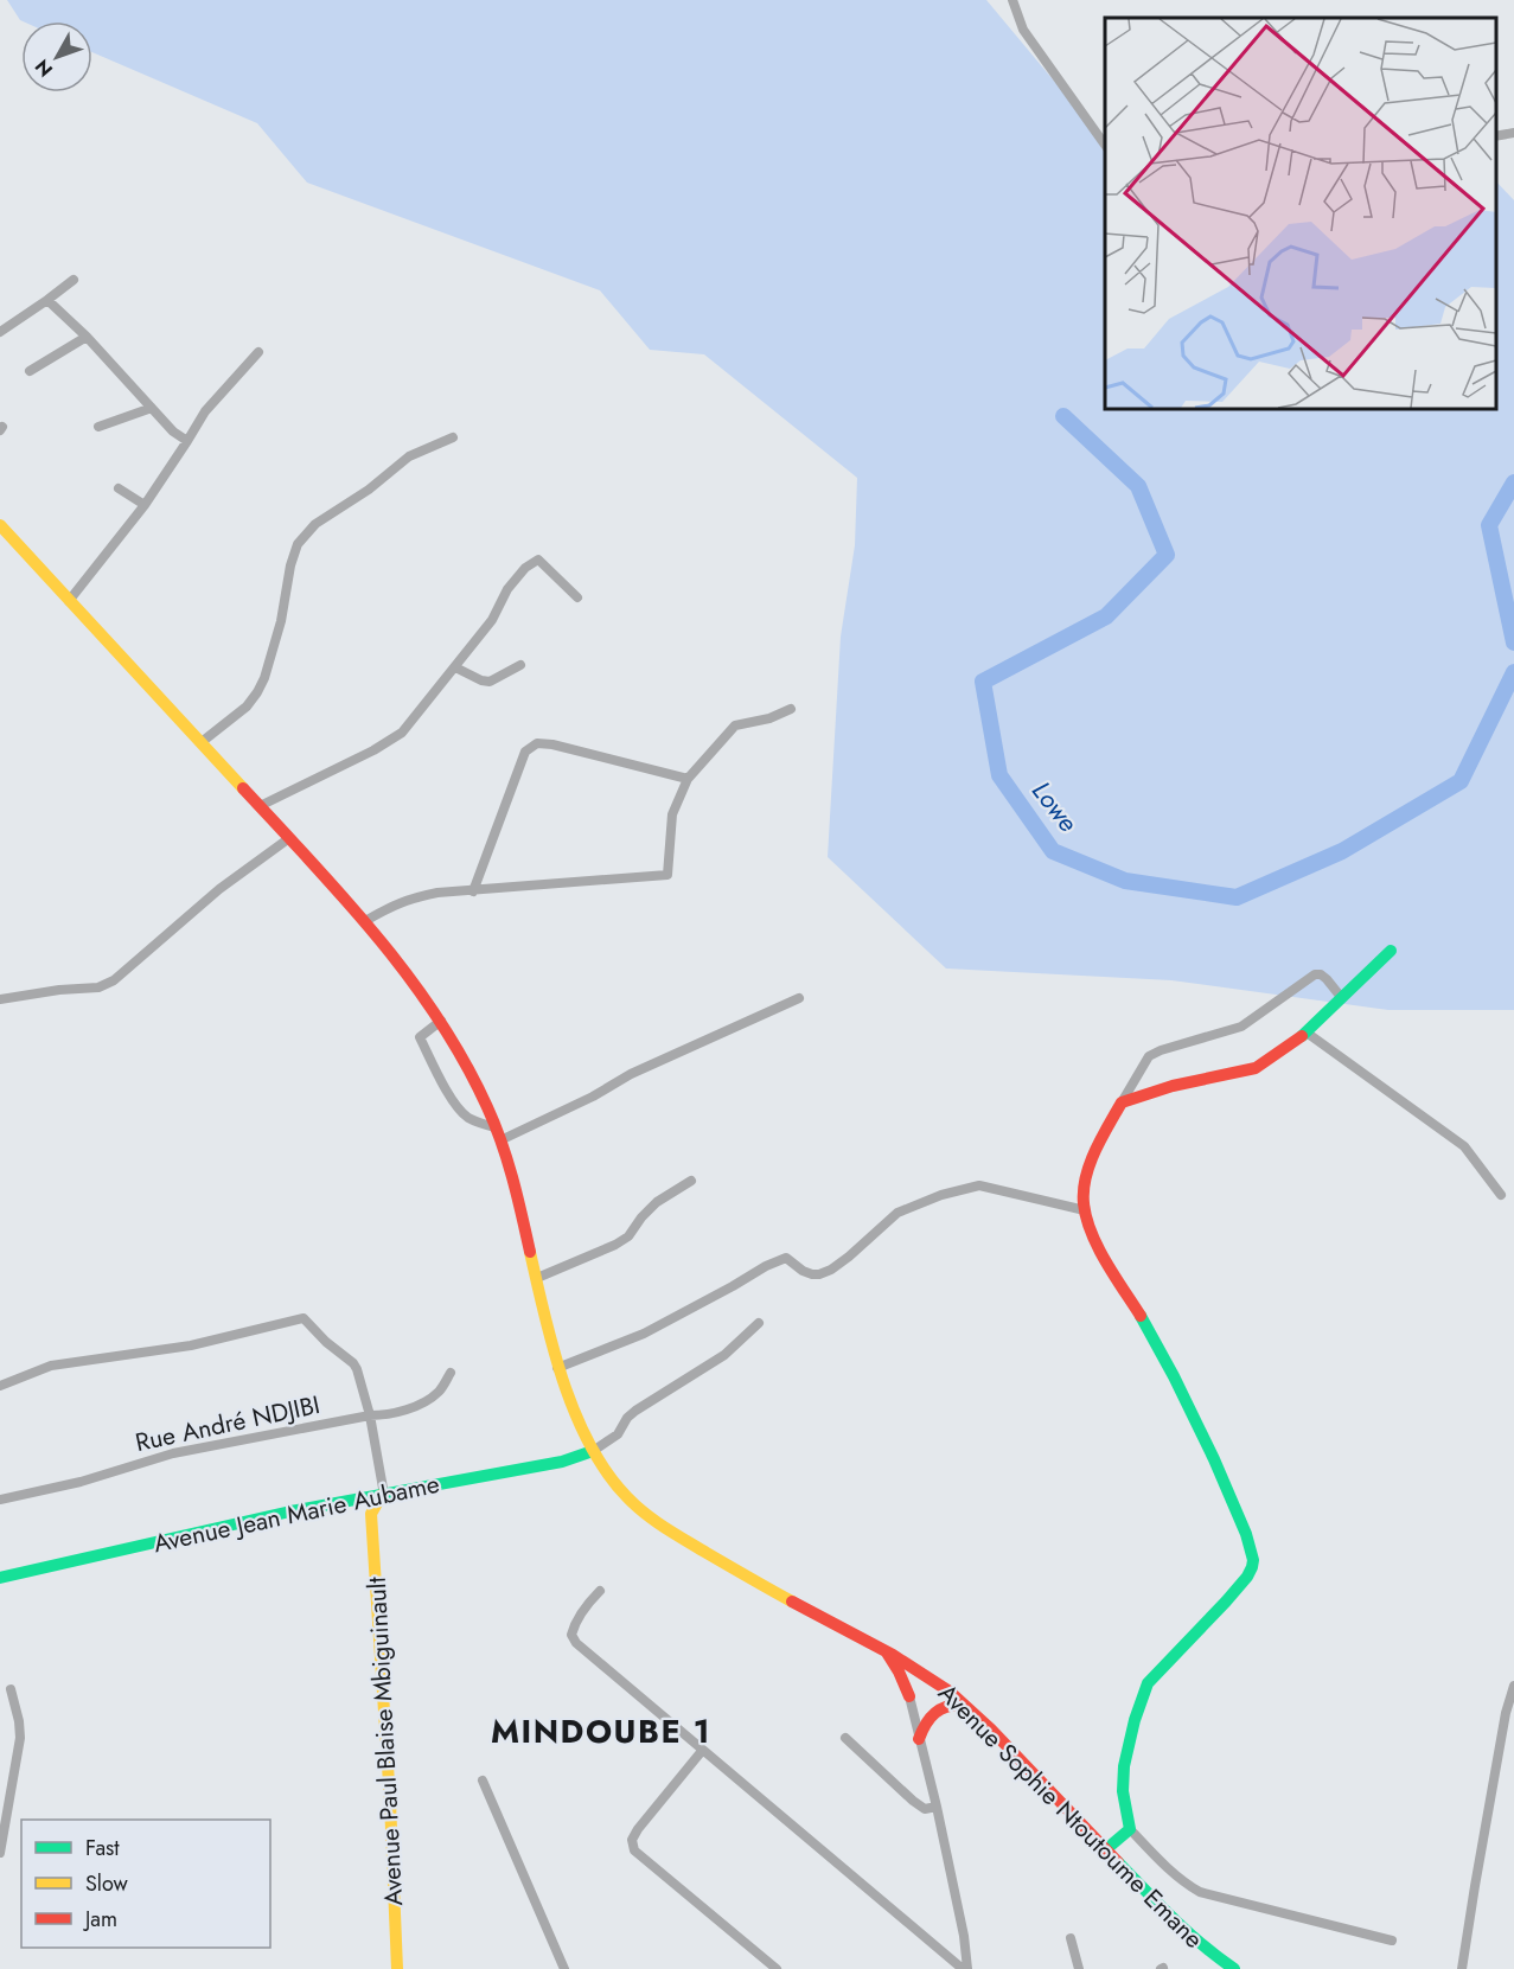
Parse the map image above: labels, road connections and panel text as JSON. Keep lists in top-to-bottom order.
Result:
{
  "streets": {
    "street": [
      "Rue André NDJIBI",
      "Avenue Jean Marie Aubame",
      "Avenue Paul Blaise Mbiguinault",
      "Avenue Sophie Ntoutoume Emane"
    ]
  },
  "crossings": [
    ["Avenue Jean Marie Aubame", "Avenue Sophie Ntoutoume Emane"]
  ],
  "districts": ["MINDOUBE 1"],
  "water": ["Lowe"],
  "legend": ["Fast", "Slow", "Jam"],
  "north": "bottom left"
}
